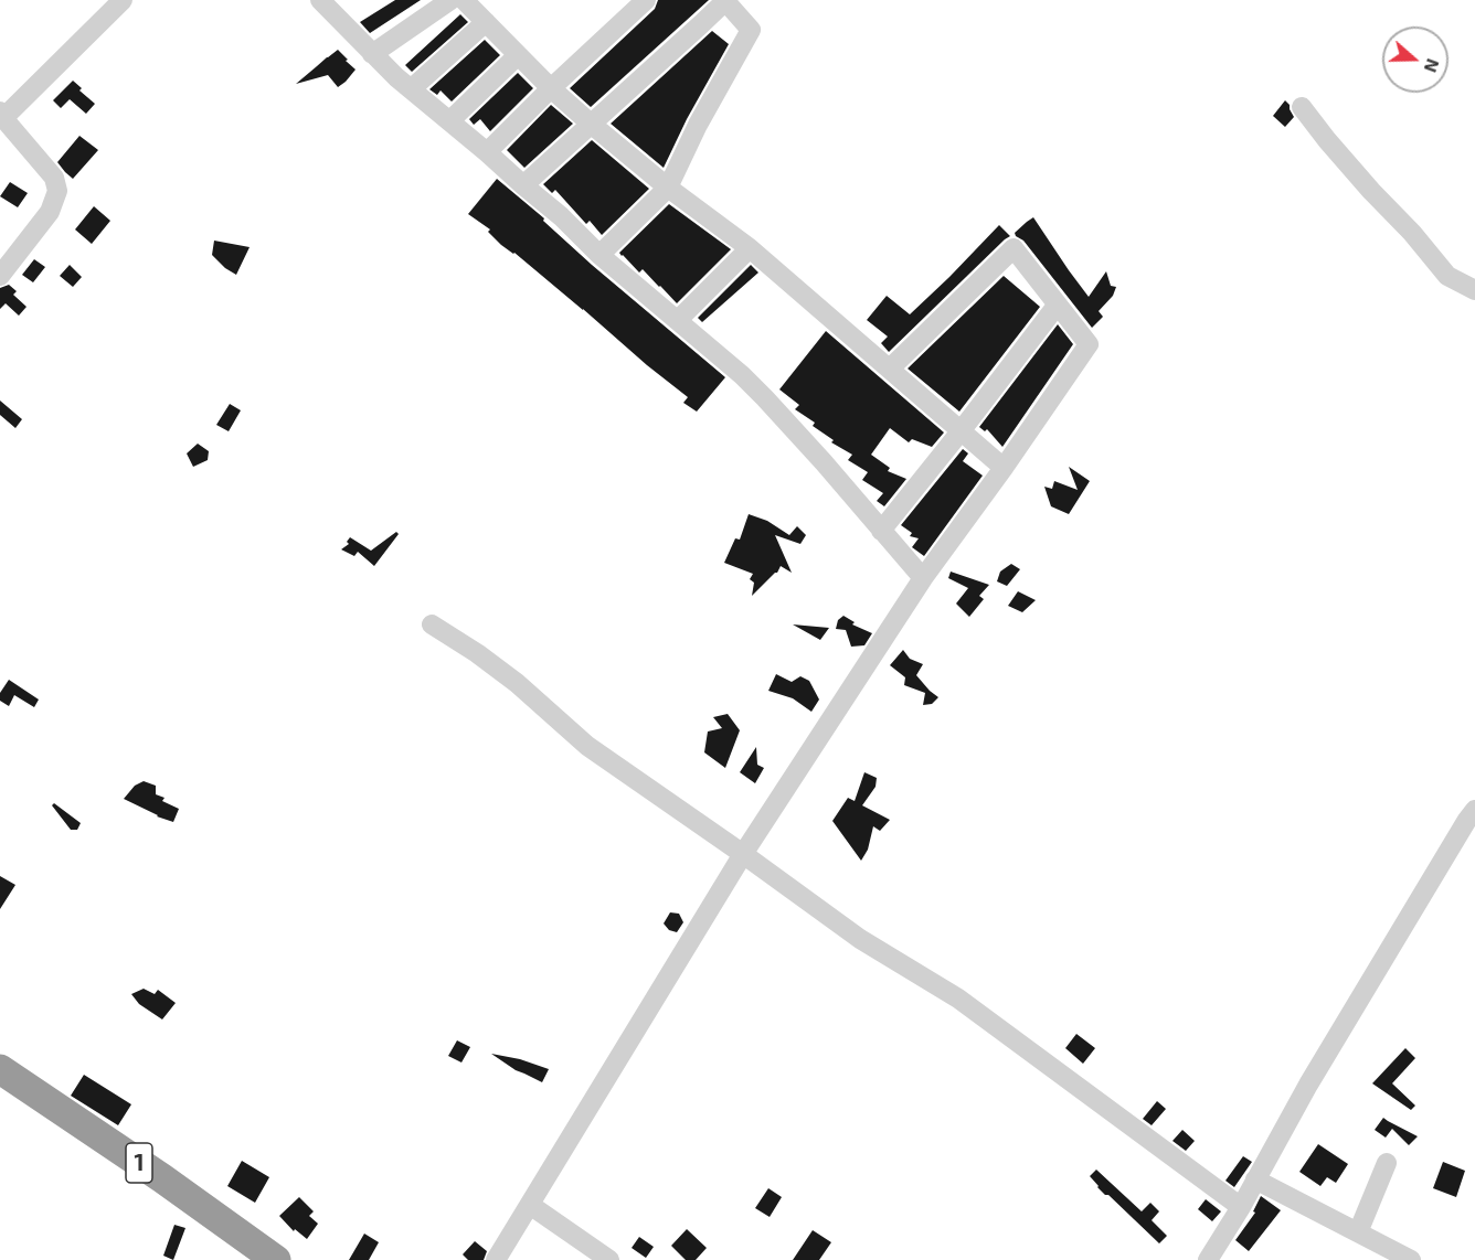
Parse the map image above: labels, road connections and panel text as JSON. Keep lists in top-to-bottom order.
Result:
{
  "streets": {
    "highway": ["1"]
  },
  "north": "right"
}
